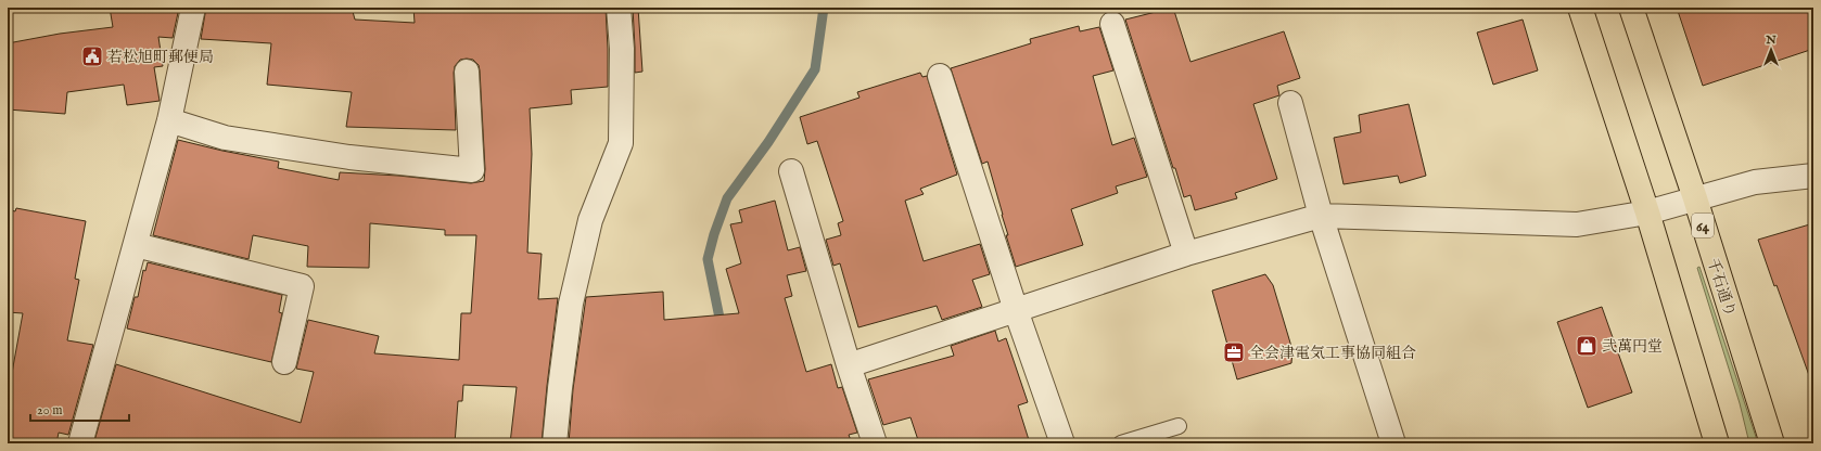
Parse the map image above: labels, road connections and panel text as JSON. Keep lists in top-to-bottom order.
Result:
{
  "streets": {
    "main road": ["64", "千石通り"]
  },
  "places": {
    "public building": ["若松旭町郵便局"],
    "shop": ["弐萬円堂"],
    "office": ["全会津電気工事協同組合"]
  },
  "scale_bar": "20 m",
  "north": "top"
}
